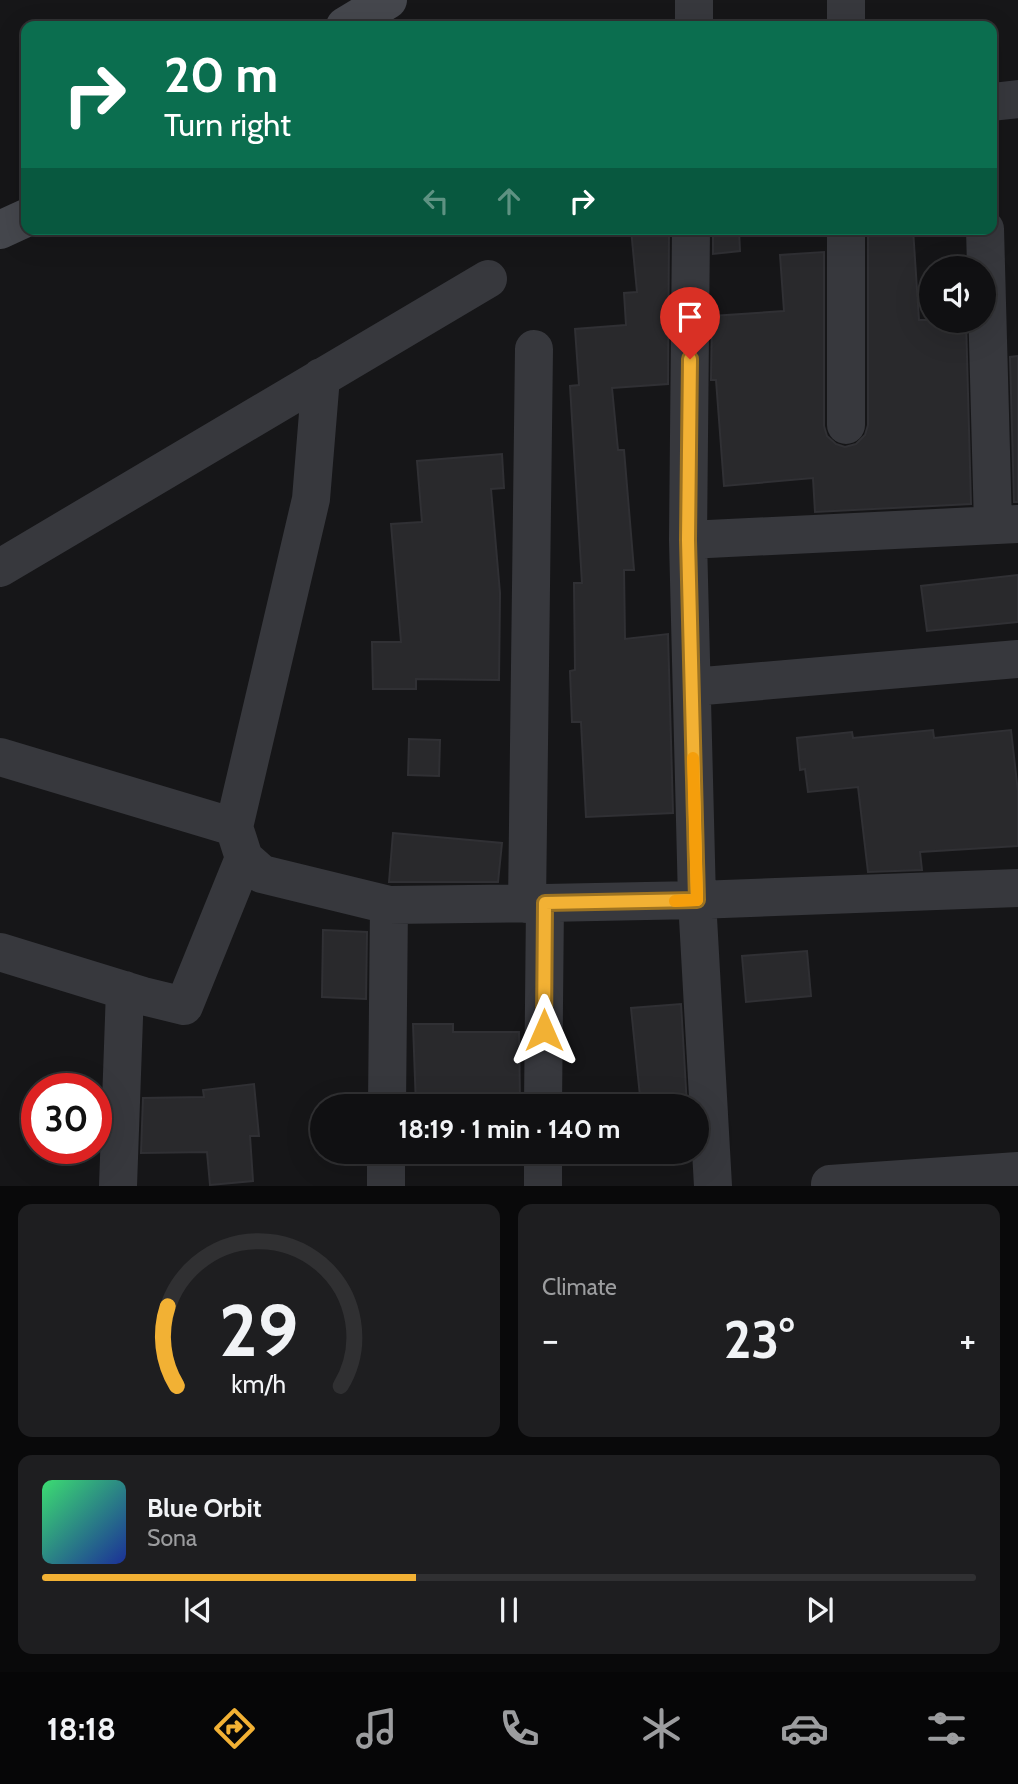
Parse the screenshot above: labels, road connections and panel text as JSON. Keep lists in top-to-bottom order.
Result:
{
  "page": {
    "turn": ["20 m", "Turn right"],
    "limit": "30",
    "trip": "18:19 · 1 min · 140 m",
    "tile": "Climate",
    "heat": ["−", "23°", "+"],
    "song": ["Blue Orbit", "Sona"],
    "tabs": "18:18",
    "gauge": ["29", "km/h"]
  }
}
